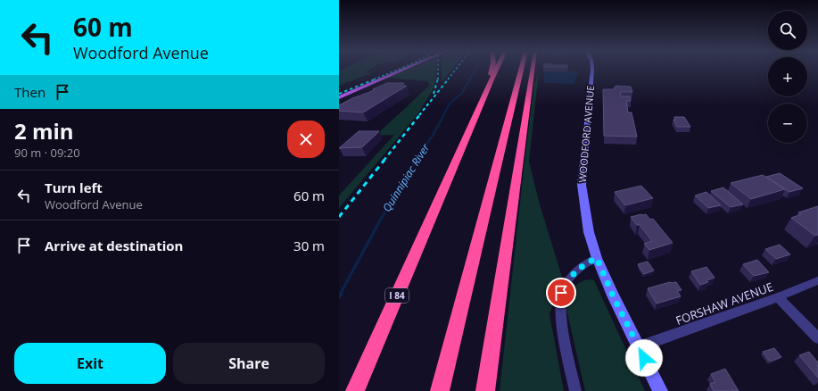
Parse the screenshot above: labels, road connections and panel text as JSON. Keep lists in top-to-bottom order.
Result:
{
  "streets": {
    "highway": ["I 84"],
    "street": ["WOODFORD AVENUE", "FORSHAW AVENUE"]
  },
  "crossings": [
    ["WOODFORD AVENUE", "FORSHAW AVENUE"]
  ],
  "water": ["Quinnipiac River"],
  "page": {
    "turn": ["60 m", "Woodford Avenue"],
    "map_buttons": ["+", "−"],
    "then": "Then",
    "heading": ["2 min", "90 m · 09:20"],
    "list": [
      {
        "name": "Turn left",
        "note": "Woodford Avenue",
        "value": "60 m"
      },
      {
        "name": "Arrive at destination",
        "value": "30 m"
      }
    ],
    "buttons": ["Exit", "Share"]
  }
}
